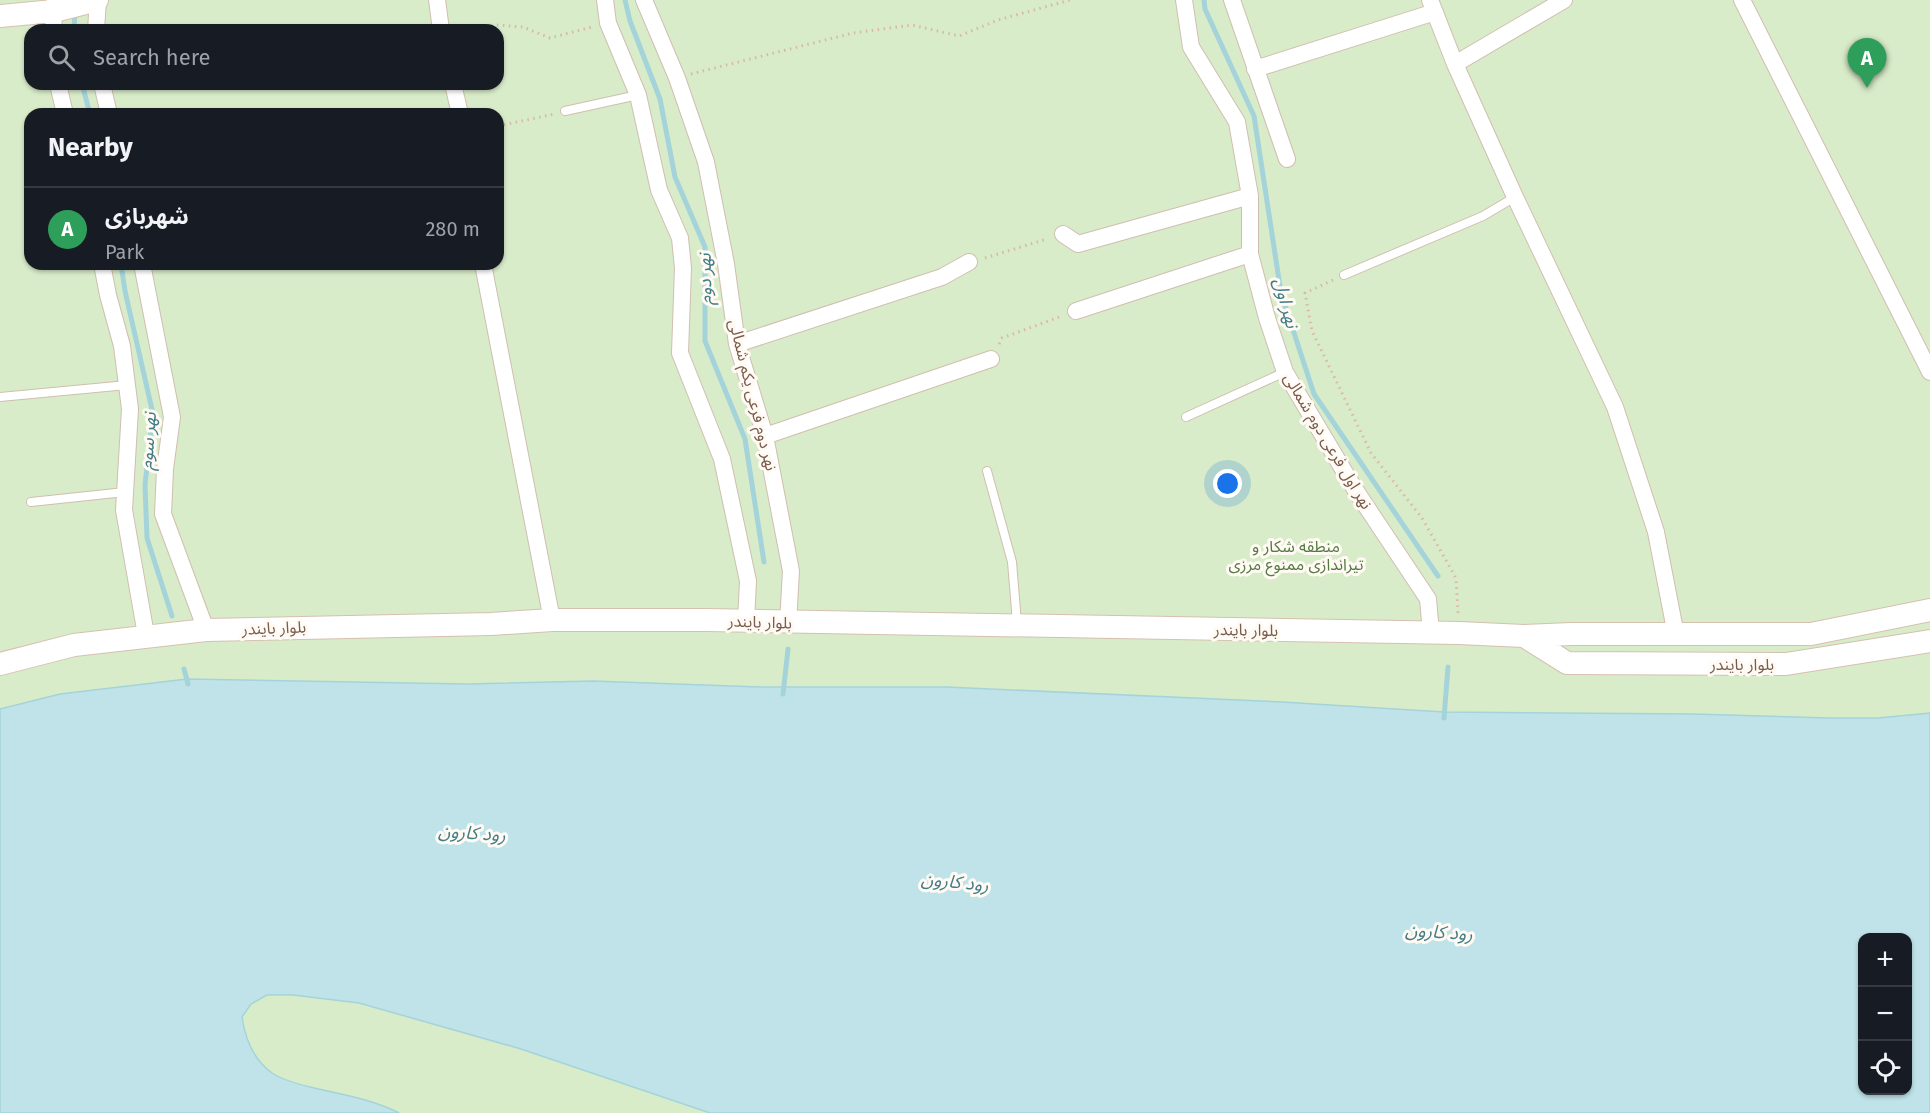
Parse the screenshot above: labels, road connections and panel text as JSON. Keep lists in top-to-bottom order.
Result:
{
  "streets": {
    "street": ["نهر دوم فرعی یکم شمالی", "نهر اول فرعی دوم شمالی", "بلوار بایندر"]
  },
  "crossings": [
    ["نهر دوم فرعی یکم شمالی", "بلوار بایندر"],
    ["نهر اول فرعی دوم شمالی", "بلوار بایندر"]
  ],
  "water": [
    "نهر دوم",
    "نهر اول",
    "نهر سوم",
    "رود کارون"
  ],
  "parks": ["منطقه شکار و تیراندازی ممنوع مرزی"],
  "page": {
    "search": "Search here",
    "pins": "A",
    "heading": "Nearby",
    "list": [
      {
        "mark": "A",
        "name": "شهربازی",
        "note": "Park",
        "value": "280 m"
      }
    ],
    "map_buttons": ["+", "−"]
  }
}
